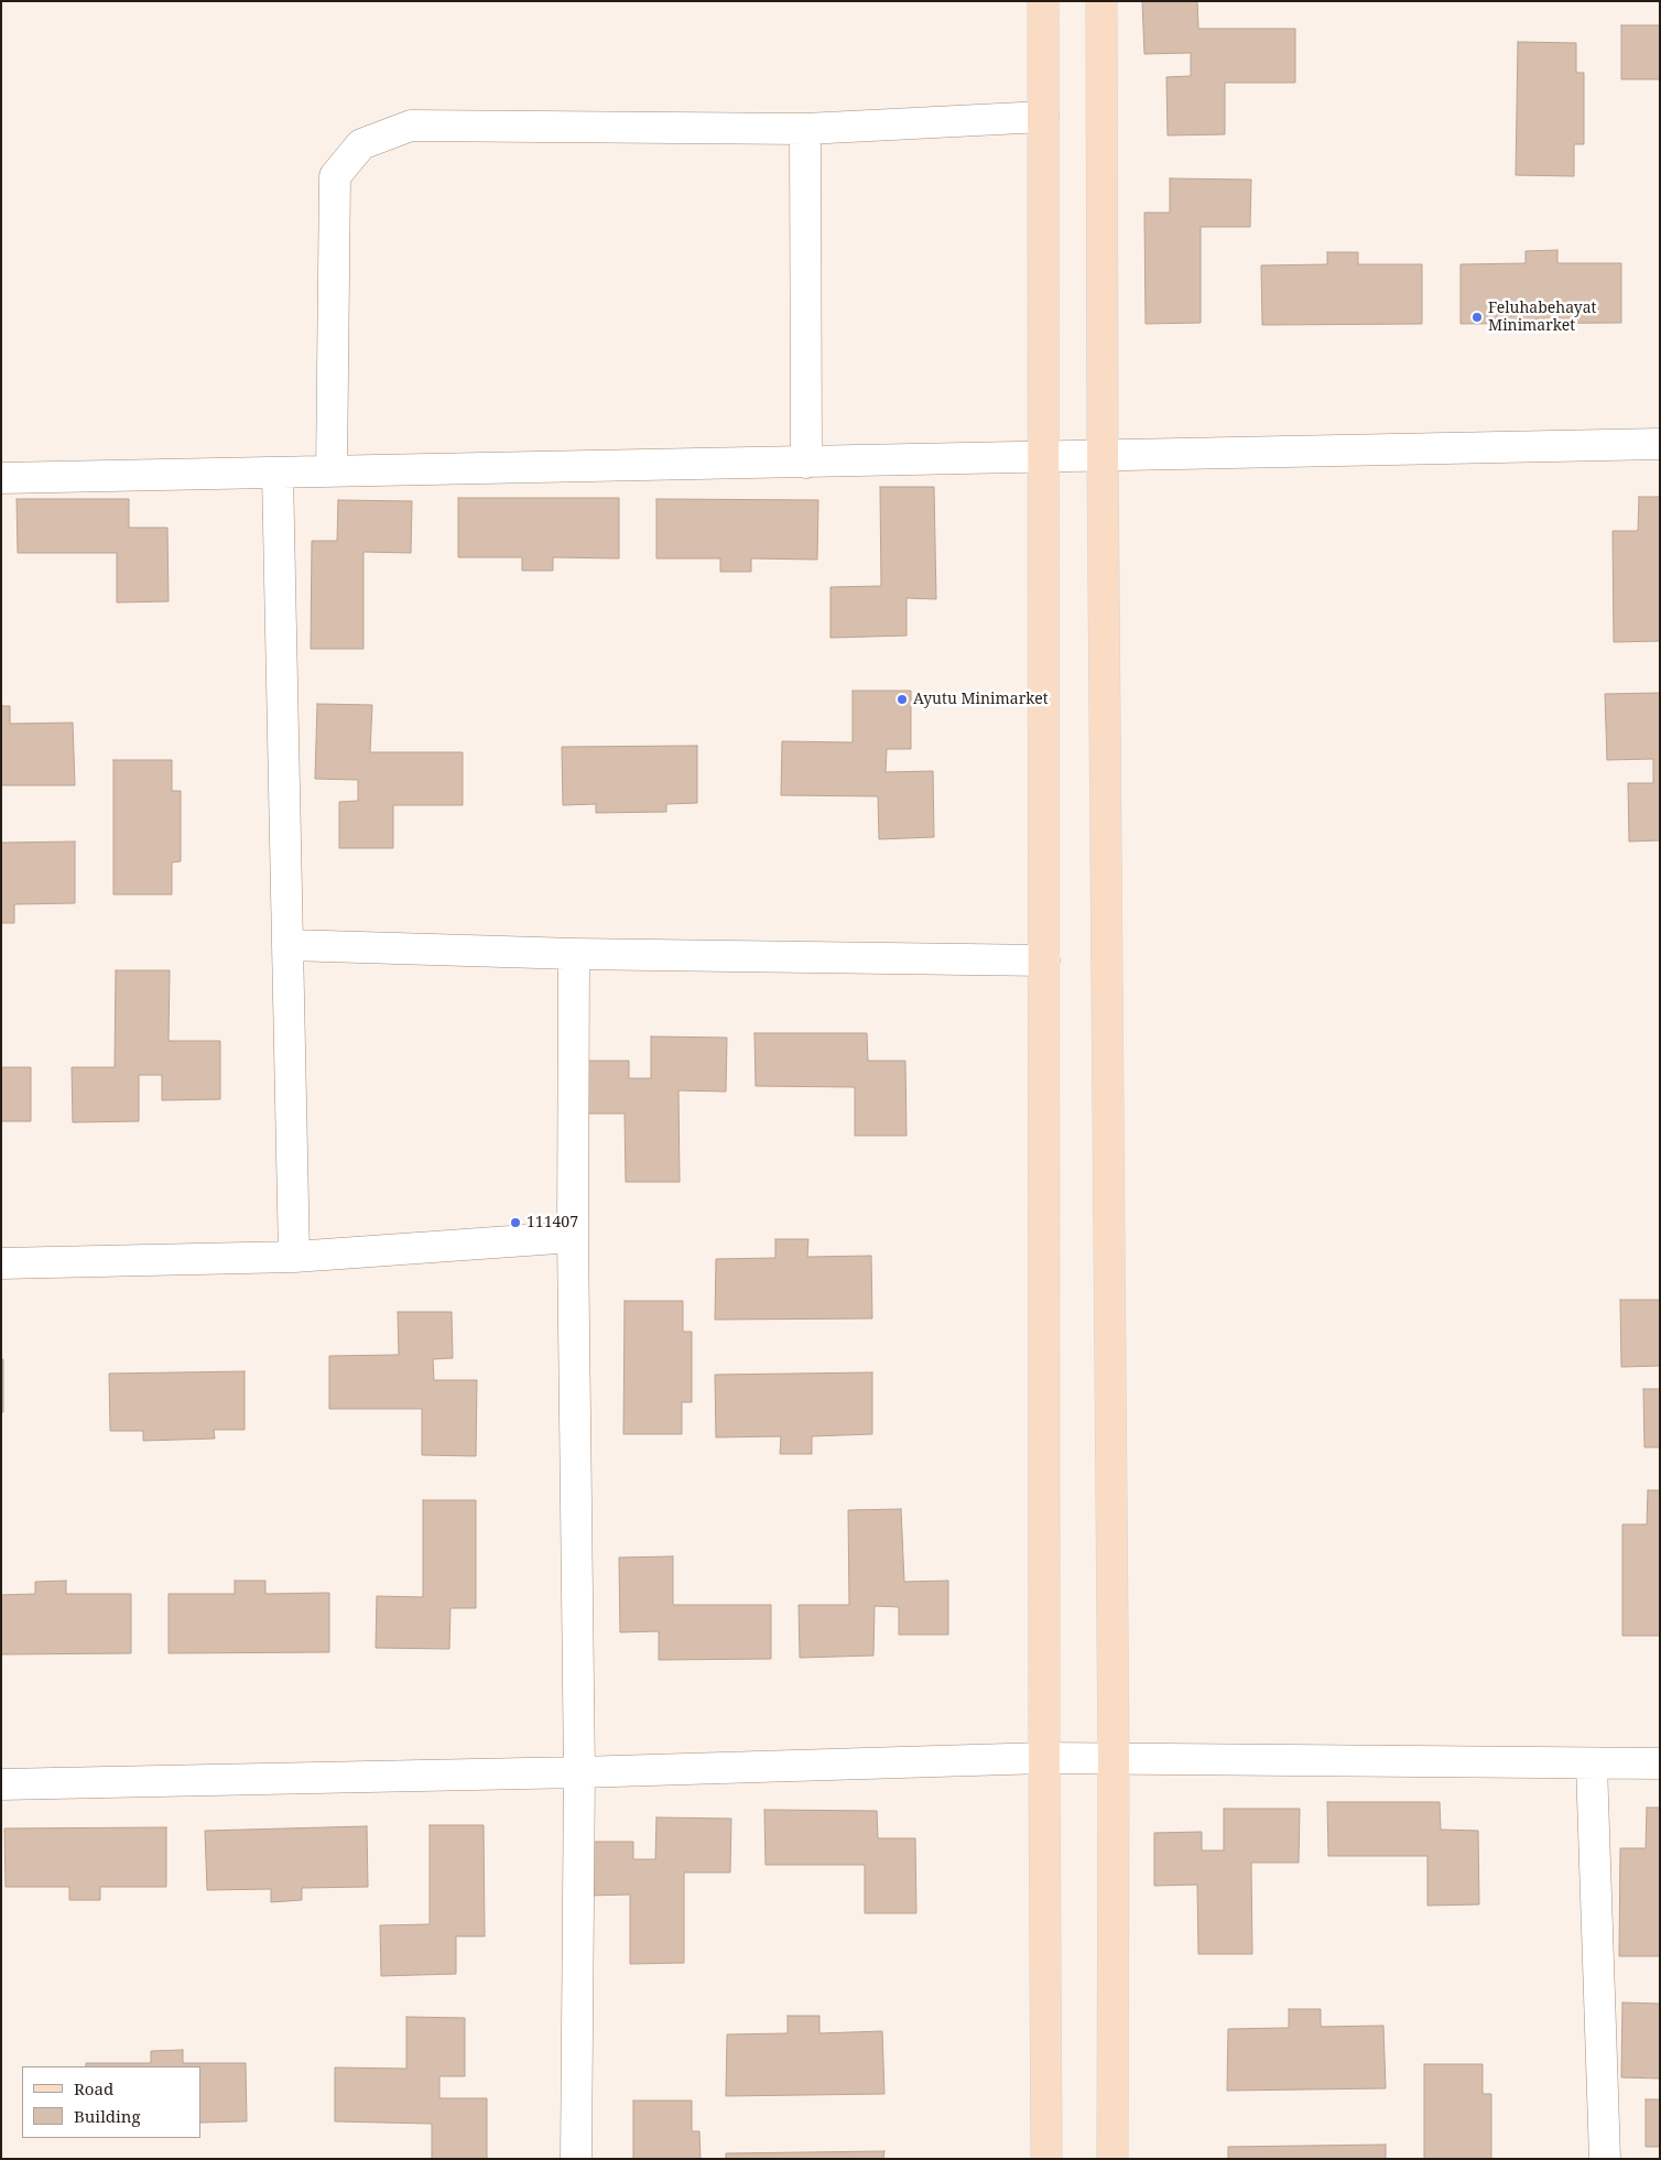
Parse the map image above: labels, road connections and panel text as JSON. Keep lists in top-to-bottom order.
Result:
{
  "places": ["Feluhabehayat Minimarket", "Ayutu Minimarket", "111407"],
  "legend": ["Road", "Building"]
}
